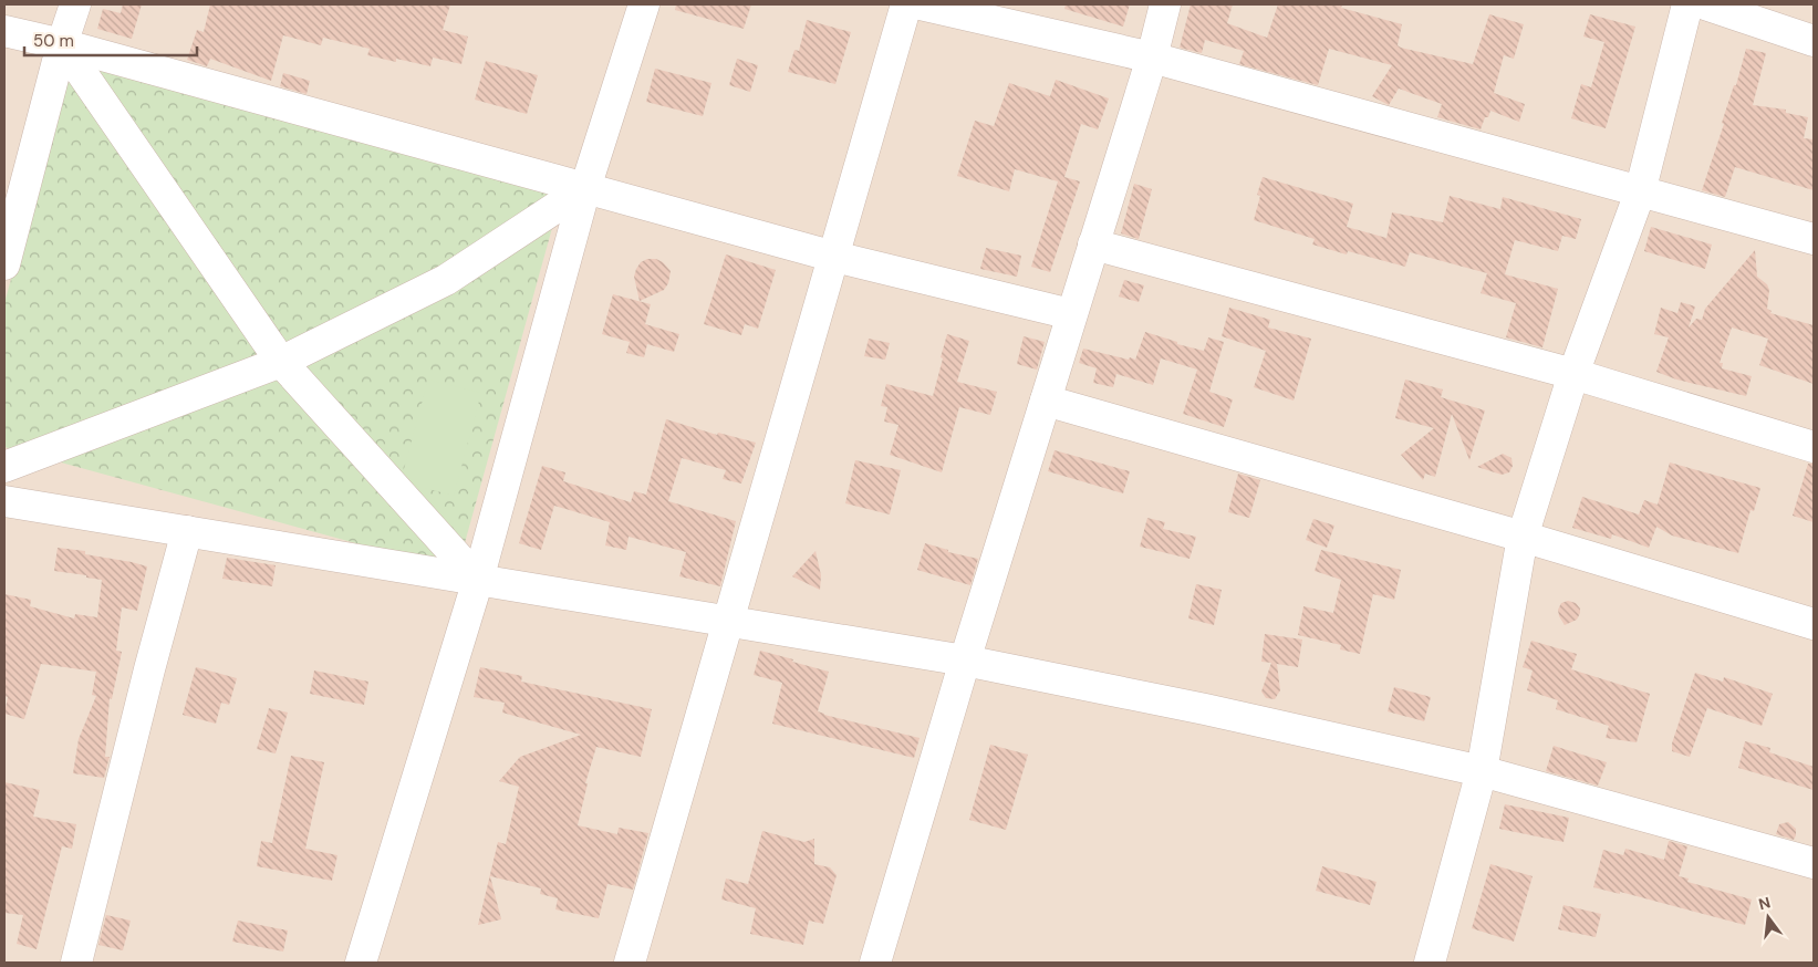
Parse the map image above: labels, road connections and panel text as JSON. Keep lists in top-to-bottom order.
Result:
{
  "scale_bar": "50 m",
  "north": "top"
}
